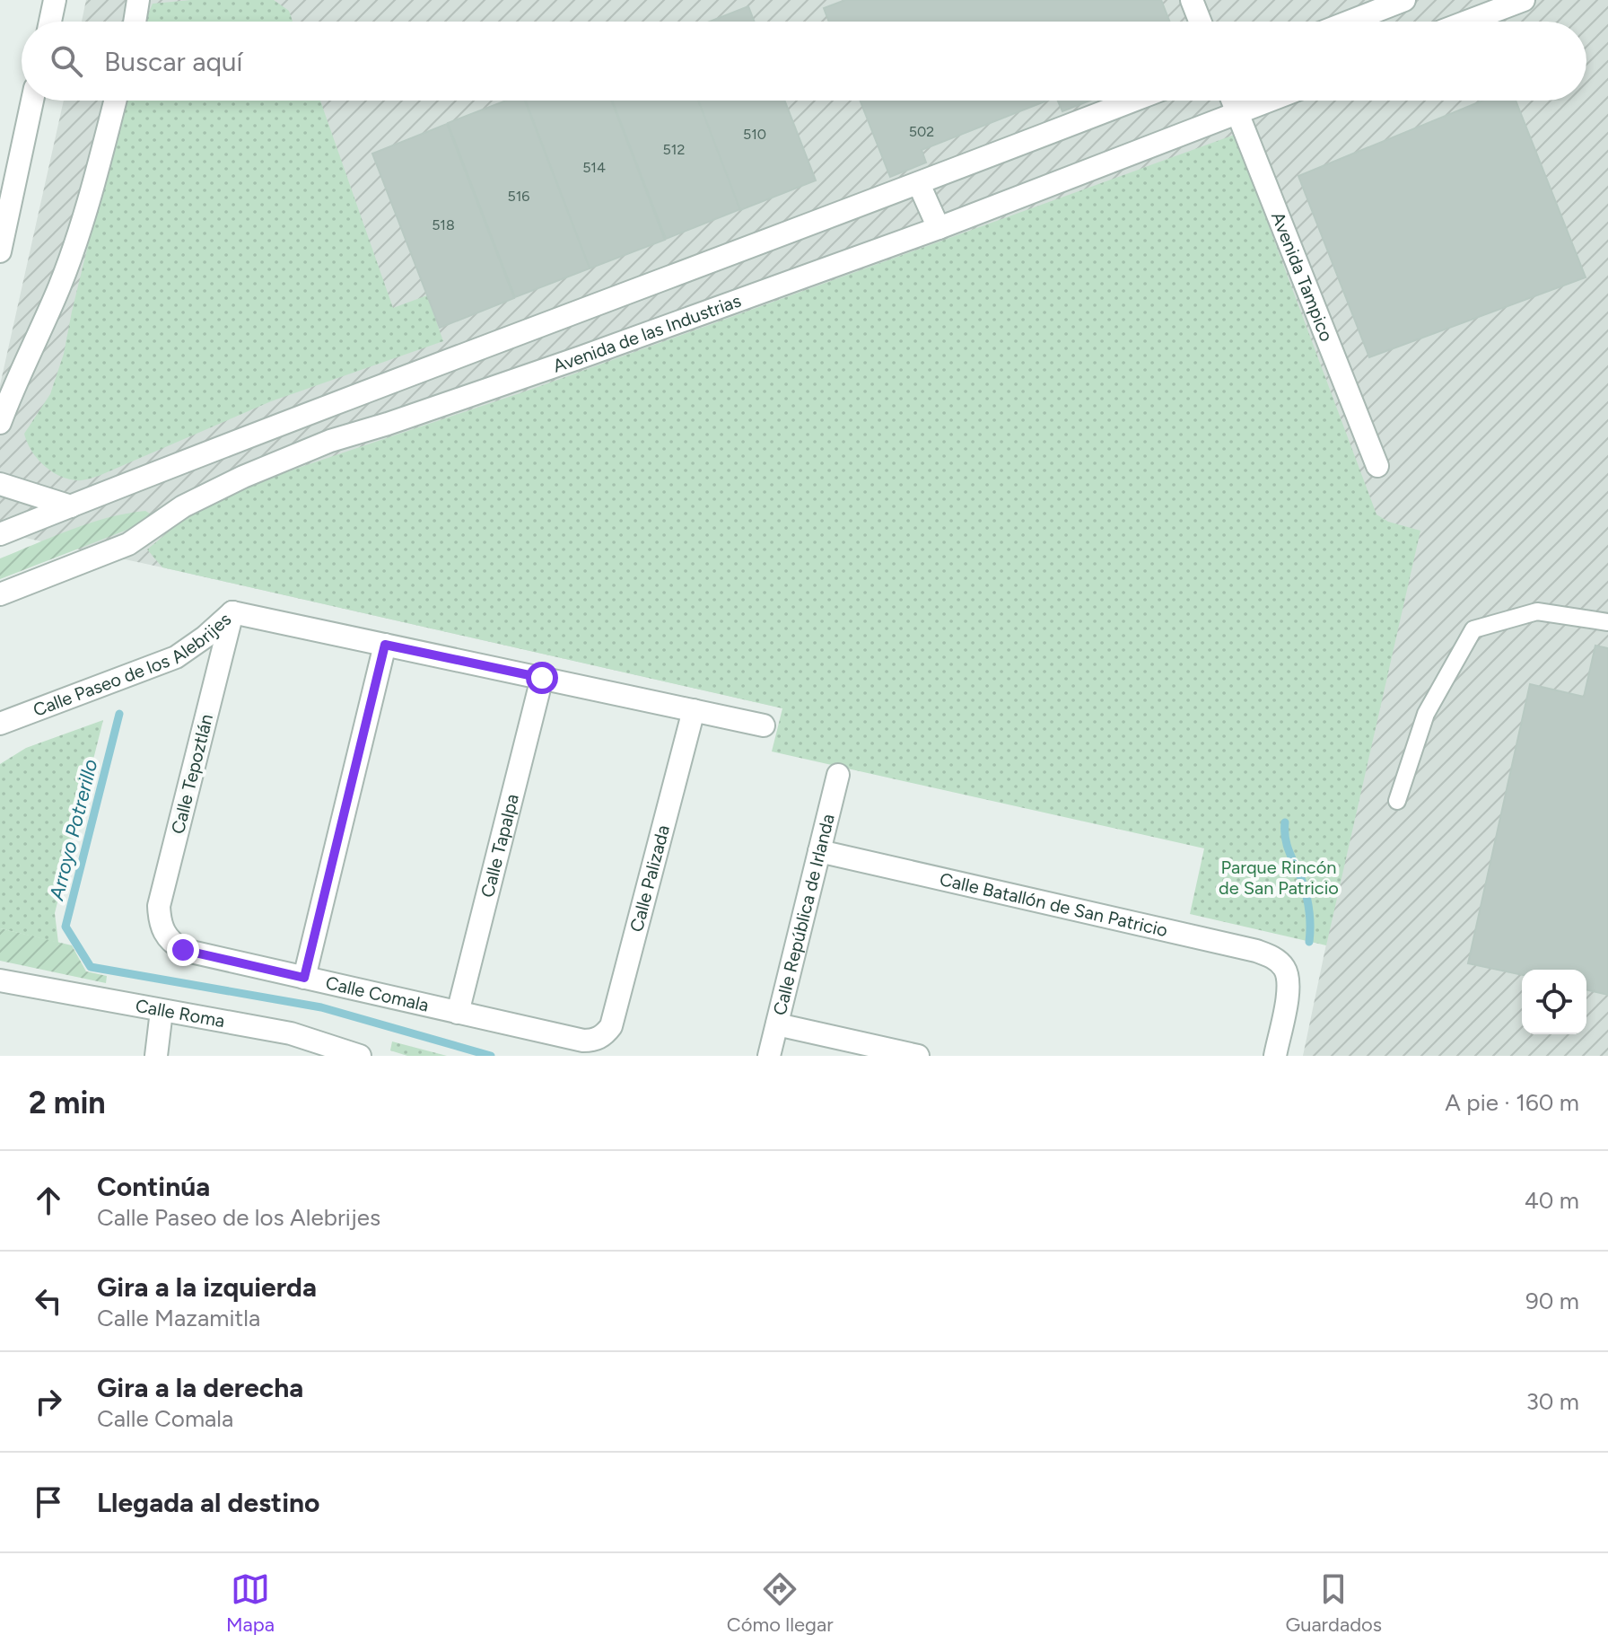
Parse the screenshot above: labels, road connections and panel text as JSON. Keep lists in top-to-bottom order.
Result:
{
  "streets": {
    "street": [
      "Avenida Tampico",
      "Avenida de las Industrias",
      "Calle Paseo de los Alebrijes",
      "Calle Tepoztlán",
      "Calle Tapalpa",
      "Calle Palizada",
      "Calle Batallón de San Patricio",
      "Calle República de Irlanda",
      "Calle Comala",
      "Calle Roma"
    ]
  },
  "crossings": [
    ["Avenida Tampico", "Avenida de las Industrias"],
    ["Calle Paseo de los Alebrijes", "Calle Tepoztlán"],
    ["Calle Paseo de los Alebrijes", "Calle Tapalpa"],
    ["Calle Paseo de los Alebrijes", "Calle Palizada"],
    ["Calle Tepoztlán", "Calle Comala"],
    ["Calle Tapalpa", "Calle Comala"],
    ["Calle Palizada", "Calle Comala"],
    ["Calle Batallón de San Patricio", "Calle República de Irlanda"]
  ],
  "water": ["Arroyo Potrerillo"],
  "parks": ["Parque Rincón de San Patricio"],
  "house_numbers": [
    "502",
    "510",
    "512",
    "514",
    "516",
    "518"
  ],
  "page": {
    "search": "Buscar aquí",
    "heading": ["2 min", "A pie · 160 m"],
    "list": [
      ["Continúa", "Calle Paseo de los Alebrijes", "40 m"],
      ["Gira a la izquierda", "Calle Mazamitla", "90 m"],
      ["Gira a la derecha", "Calle Comala", "30 m"],
      "Llegada al destino"
    ],
    "nav": ["Mapa", "Cómo llegar", "Guardados"]
  }
}
